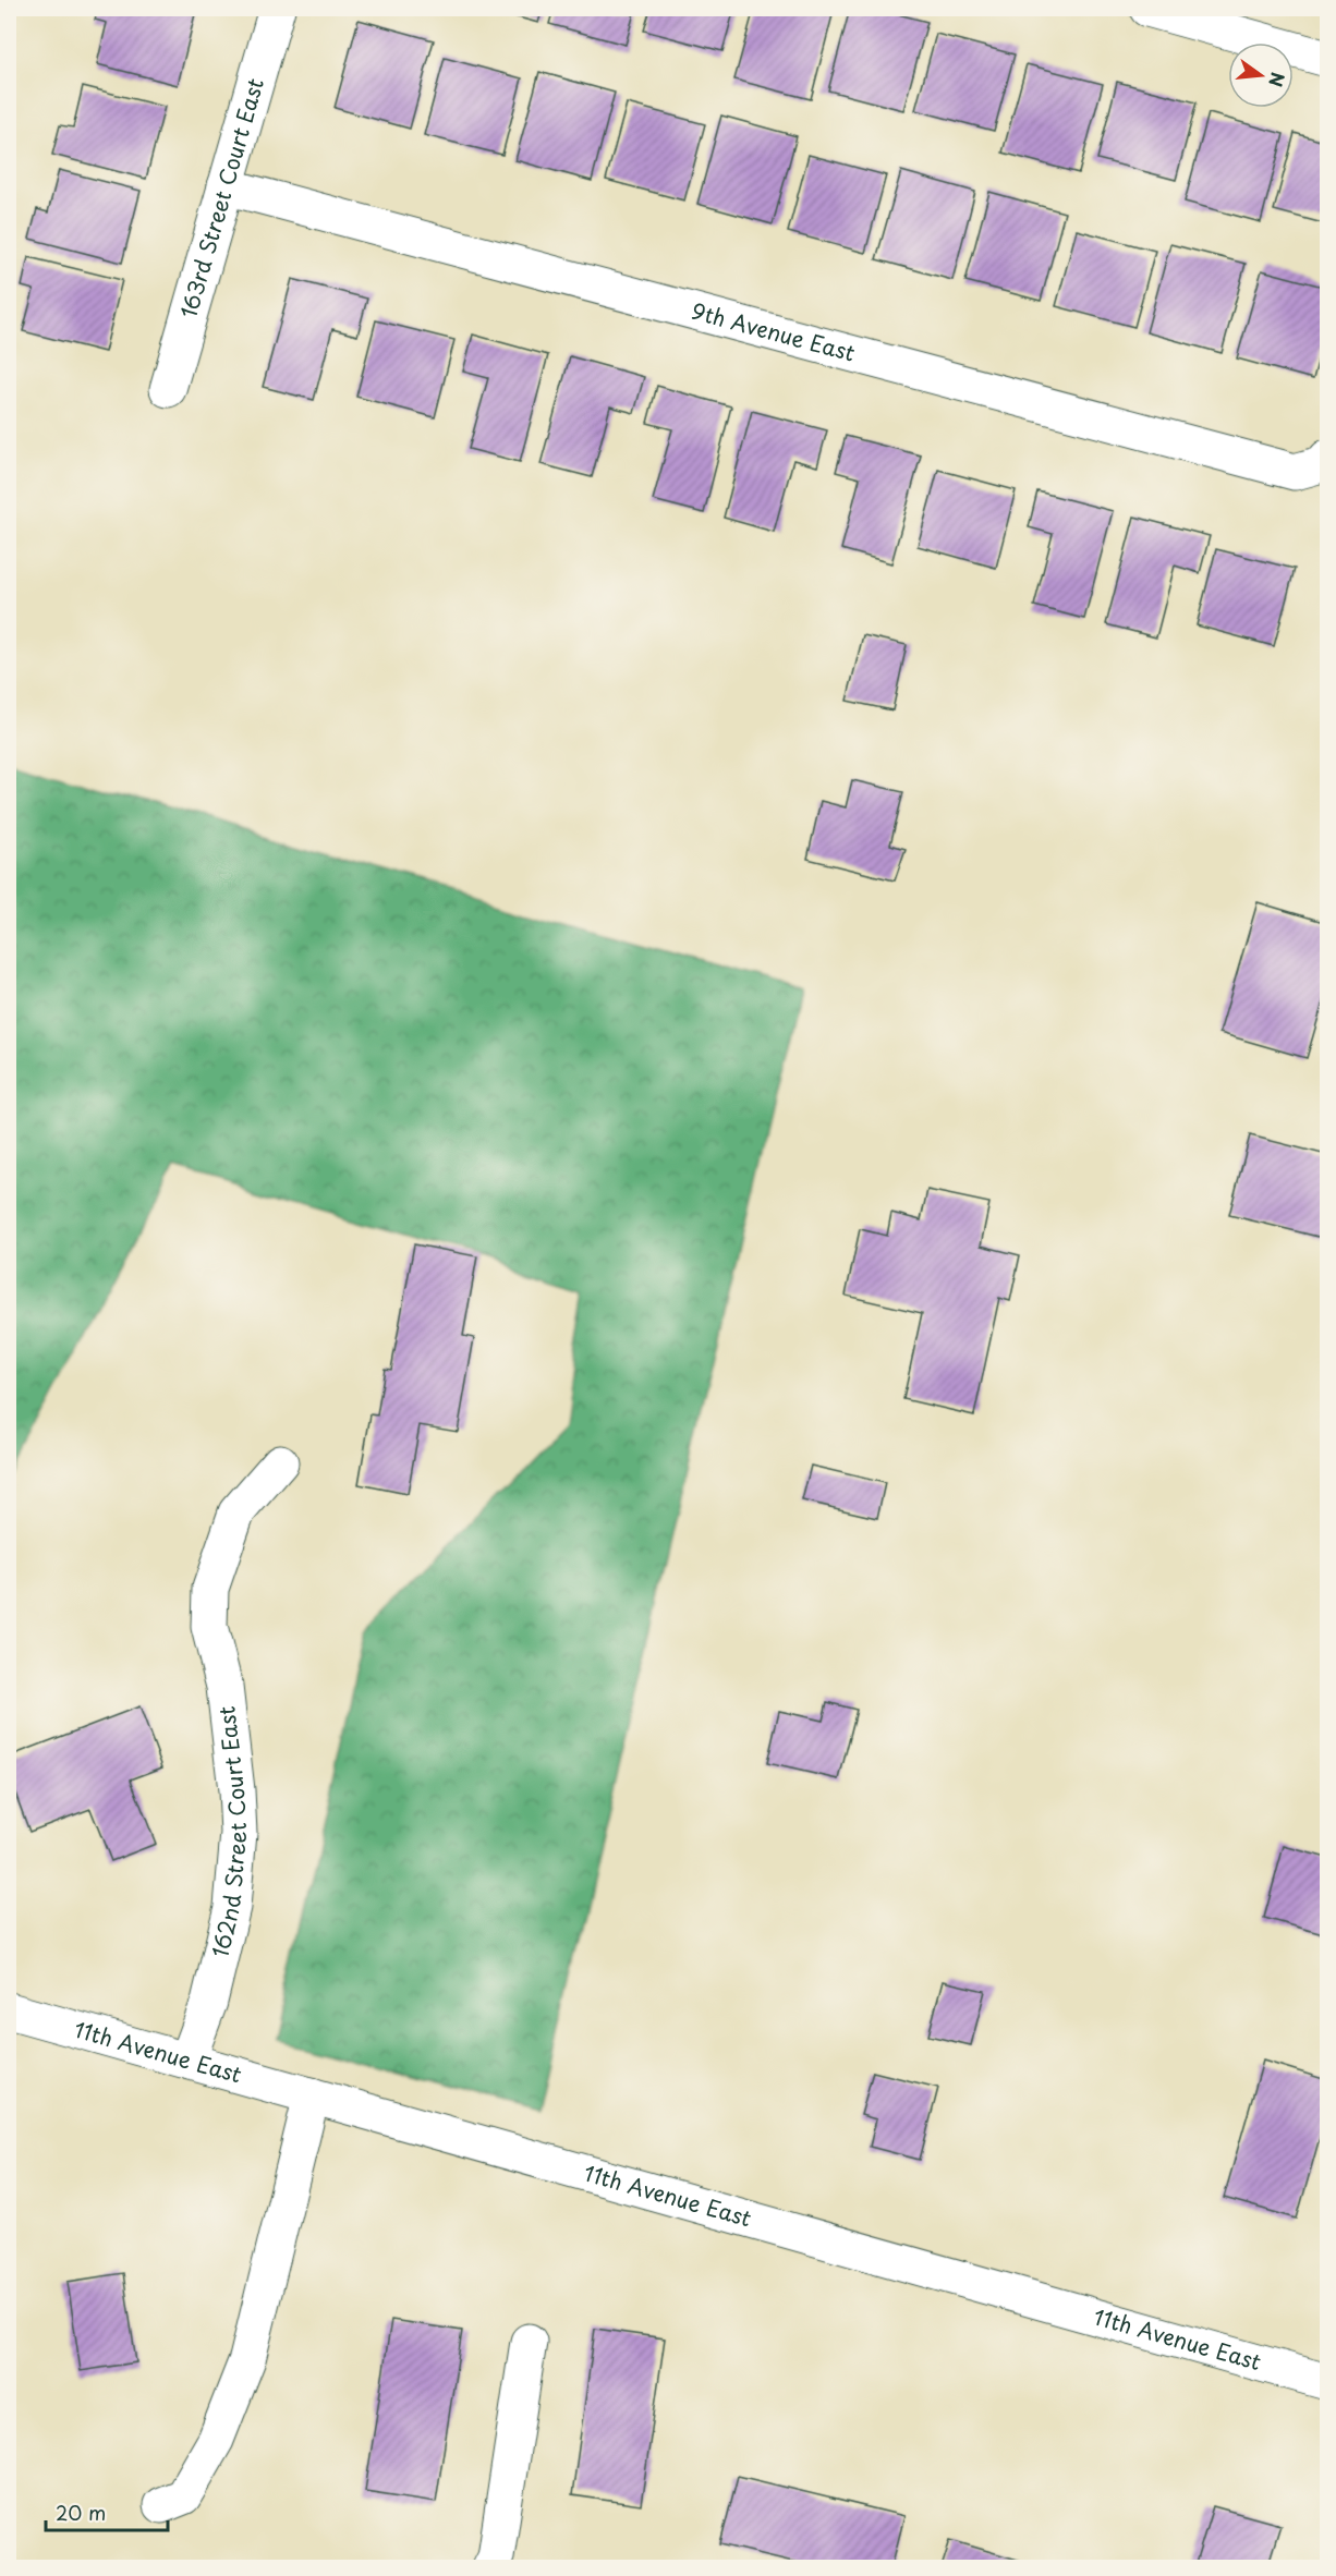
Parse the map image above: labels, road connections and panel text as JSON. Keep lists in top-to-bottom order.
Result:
{
  "streets": {
    "street": [
      "163rd Street Court East",
      "9th Avenue East",
      "162nd Street Court East",
      "11th Avenue East"
    ]
  },
  "crossings": [
    ["163rd Street Court East", "9th Avenue East"],
    ["162nd Street Court East", "11th Avenue East"]
  ],
  "scale_bar": "20 m",
  "north": "right"
}
